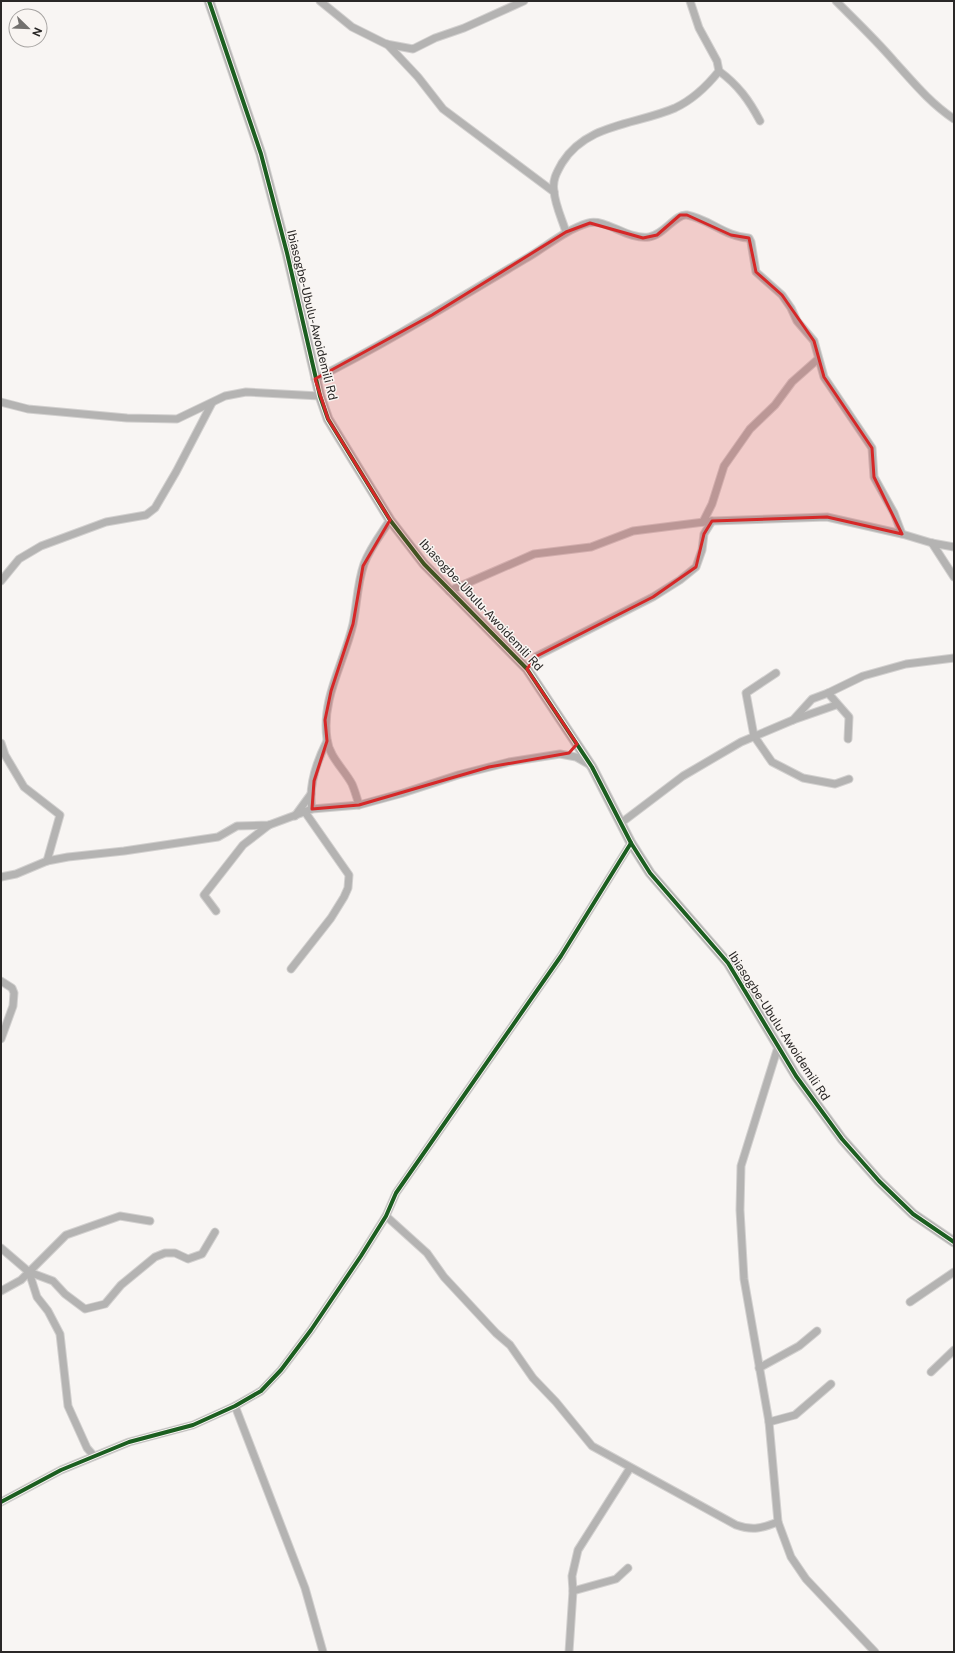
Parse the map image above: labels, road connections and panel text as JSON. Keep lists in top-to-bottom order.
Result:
{
  "streets": {
    "street": ["Ibiasogbe-Ubulu-Awoidemili Rd"]
  },
  "north": "bottom right"
}
